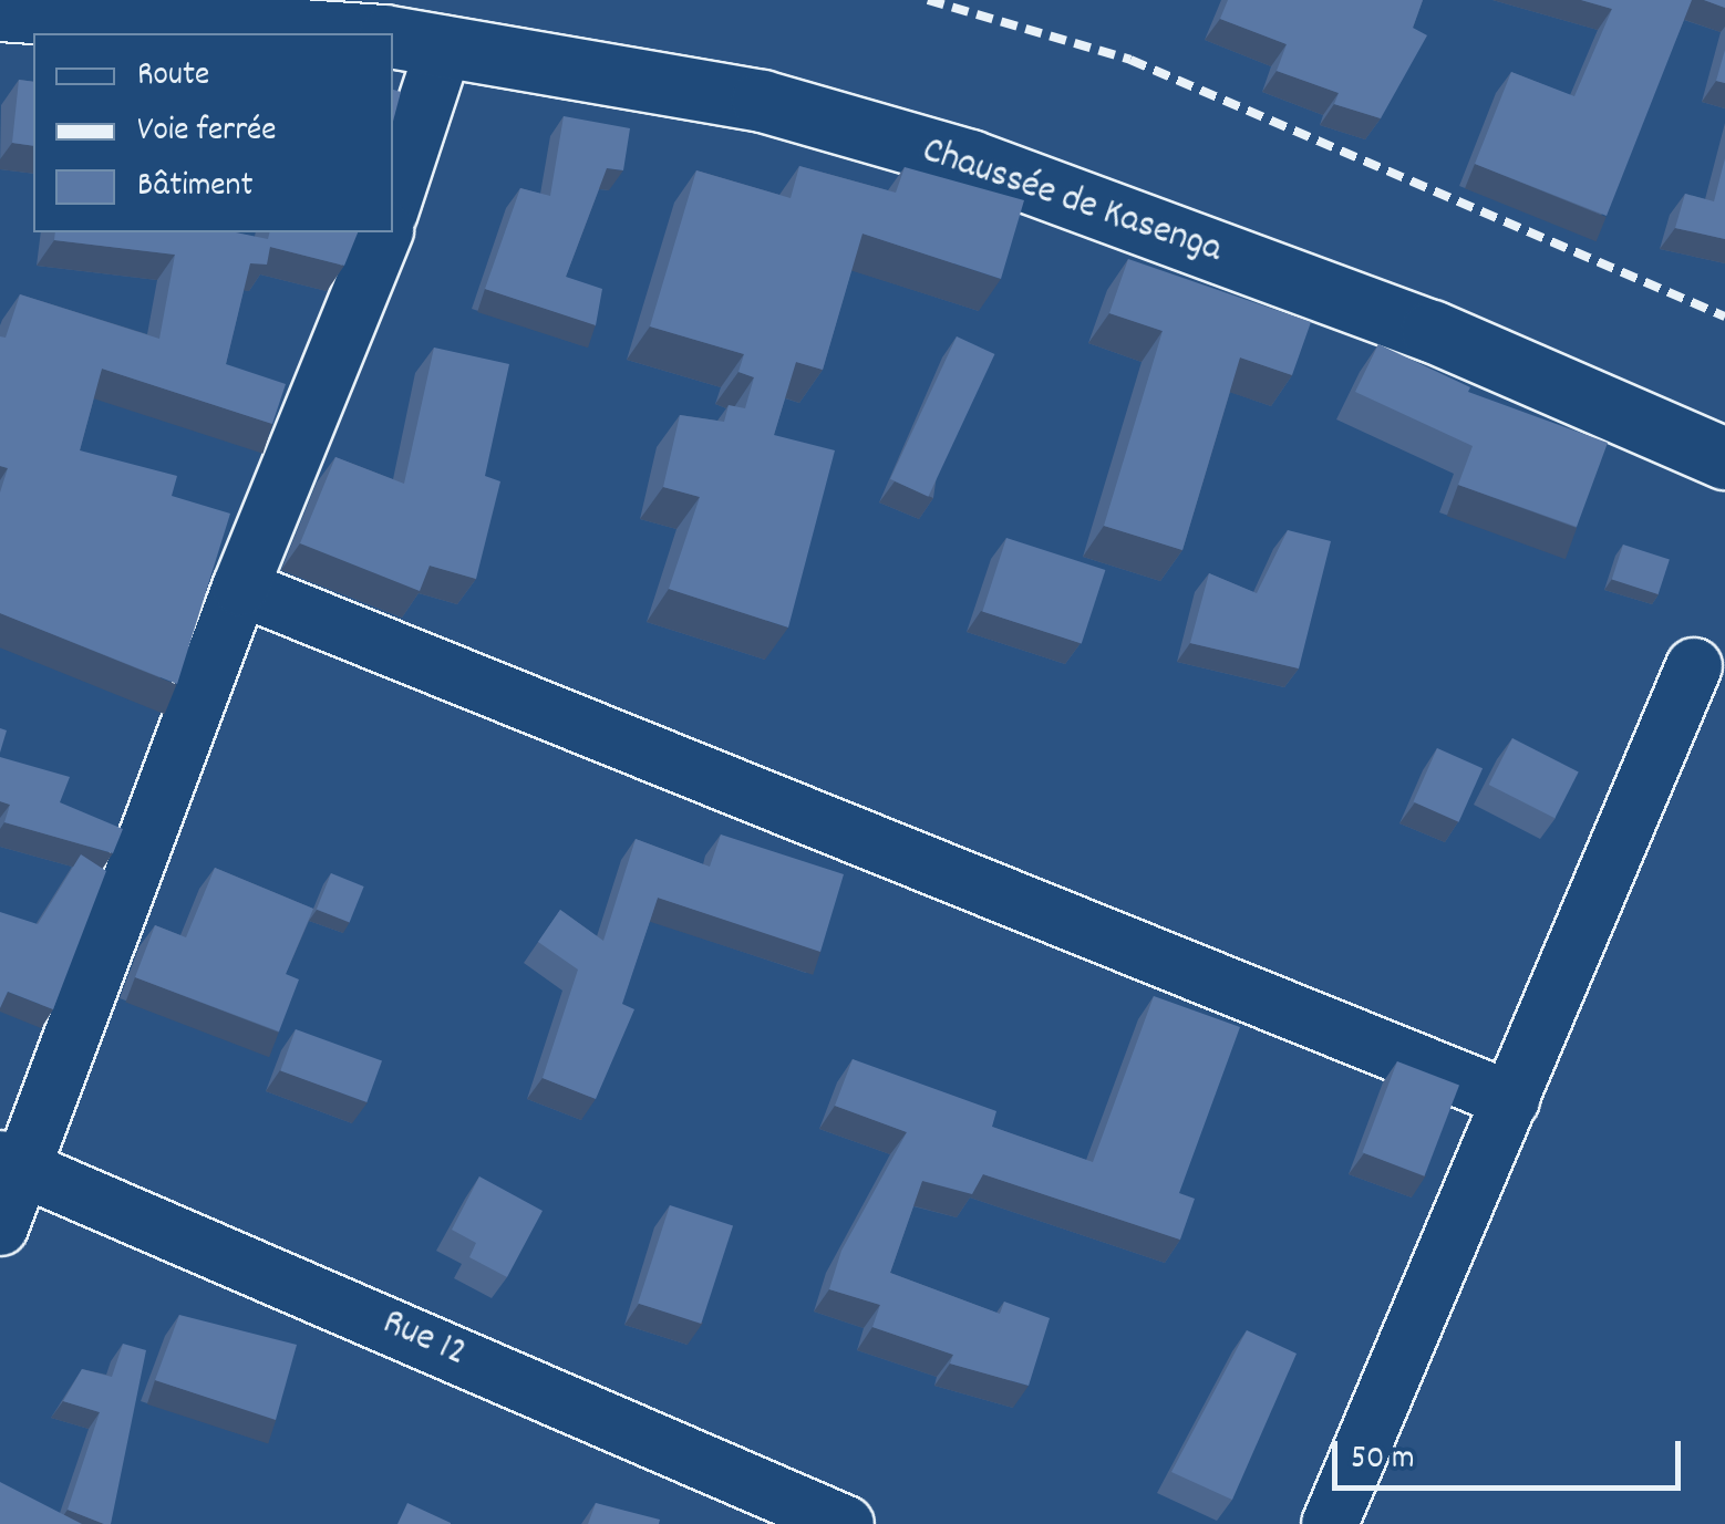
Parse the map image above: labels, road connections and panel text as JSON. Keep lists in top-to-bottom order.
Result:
{
  "streets": {
    "main road": ["Chaussée de Kasenga"],
    "street": ["Rue 12"]
  },
  "legend": ["Route", "Voie ferrée", "Bâtiment"],
  "scale_bar": "50 m"
}
